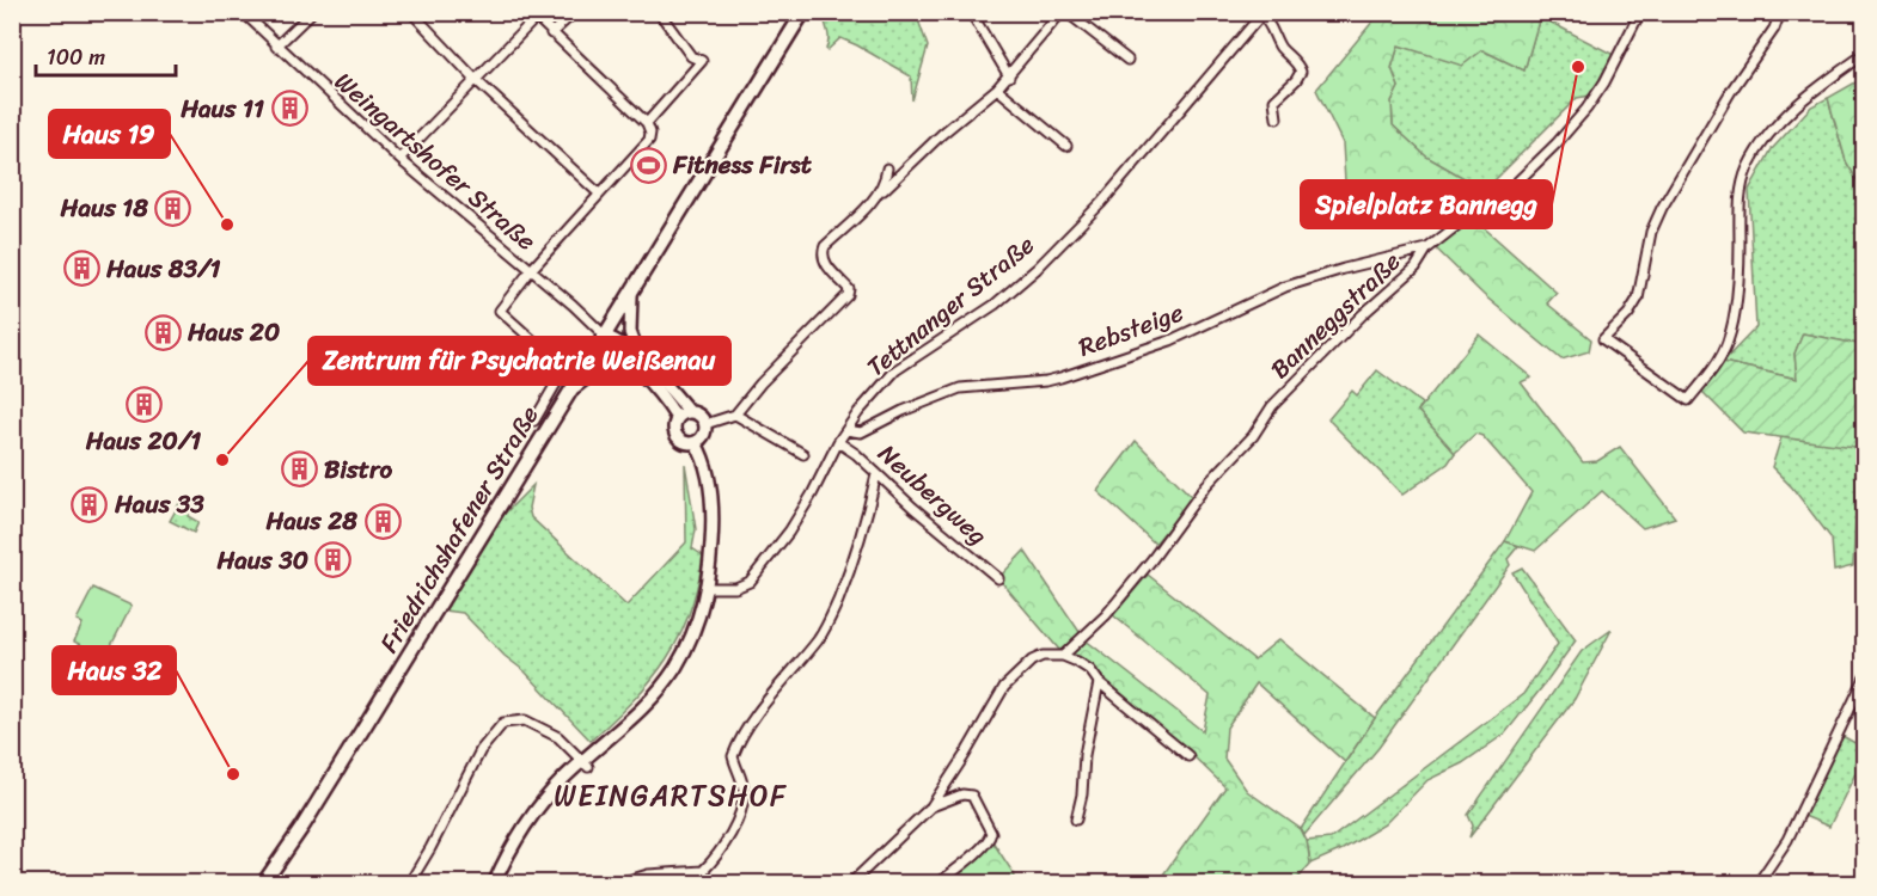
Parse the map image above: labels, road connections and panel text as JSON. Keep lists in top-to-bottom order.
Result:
{
  "streets": {
    "main road": ["Friedrichshafener Straße"],
    "street": [
      "Weingartshofer Straße",
      "Tettnanger Straße",
      "Banneggstraße",
      "Rebsteige",
      "Neubergweg"
    ]
  },
  "crossings": [
    ["Weingartshofer Straße", "Friedrichshafener Straße"],
    ["Tettnanger Straße", "Rebsteige"],
    ["Tettnanger Straße", "Neubergweg"],
    ["Banneggstraße", "Rebsteige"]
  ],
  "districts": ["WEINGARTSHOF"],
  "places": {
    "other": [
      "Spielplatz Bannegg",
      "Haus 19",
      "Zentrum für Psychatrie Weißenau",
      "Haus 32"
    ],
    "building": [
      "Haus 11",
      "Haus 18",
      "Haus 83/1",
      "Haus 20",
      "Haus 20/1",
      "Bistro",
      "Haus 33",
      "Haus 28",
      "Haus 30"
    ],
    "sports": ["Fitness First"]
  },
  "scale_bar": "100 m"
}
